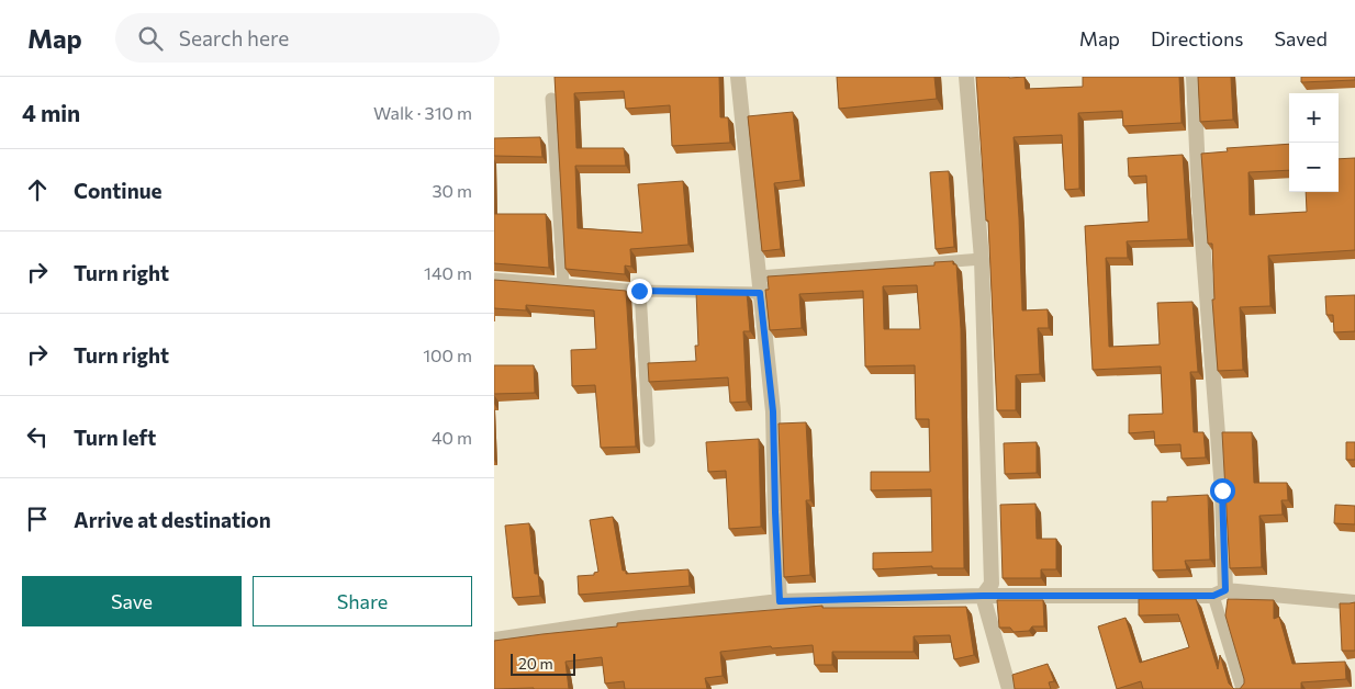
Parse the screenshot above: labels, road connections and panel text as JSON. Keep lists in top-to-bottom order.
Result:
{
  "scale_bar": "20 m",
  "page": {
    "header": "Map",
    "search": "Search here",
    "nav": ["Map", "Directions", "Saved"],
    "heading": ["4 min", "Walk · 310 m"],
    "map_buttons": ["+", "−"],
    "list": [
      ["Continue", "30 m"],
      ["Turn right", "140 m"],
      ["Turn right", "100 m"],
      ["Turn left", "40 m"],
      "Arrive at destination"
    ],
    "buttons": ["Save", "Share"],
    "scale": "20 m"
  }
}
